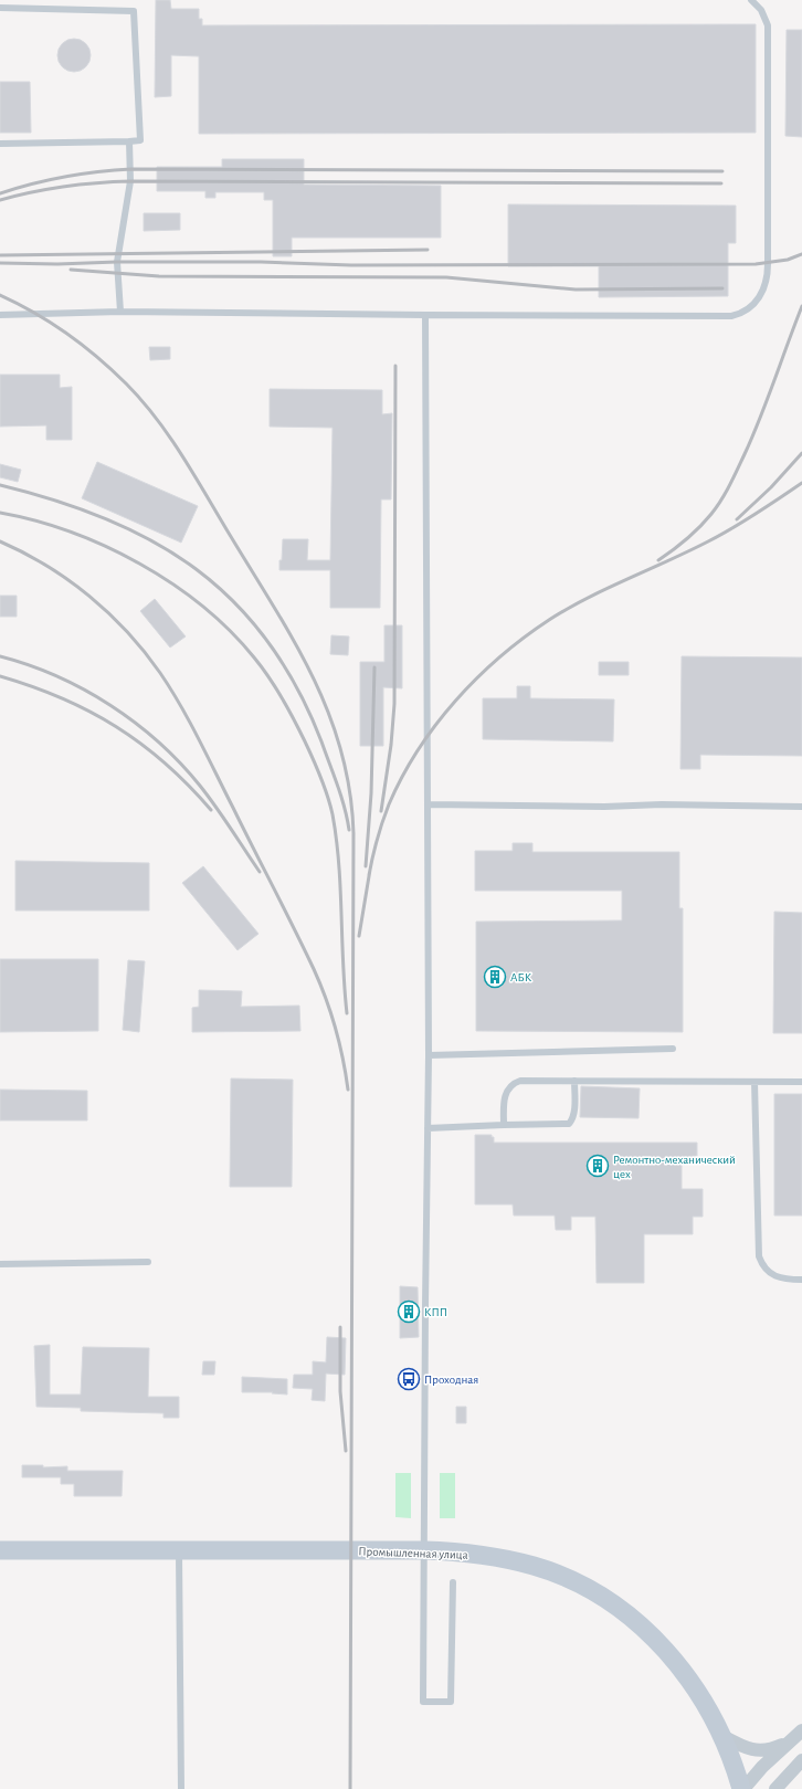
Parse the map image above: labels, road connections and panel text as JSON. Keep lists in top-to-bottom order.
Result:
{
  "streets": {
    "street": ["Промышленная улица"]
  },
  "places": {
    "building": ["АБК", "Ремонтно-механический цех", "КПП"],
    "bus stop": ["Проходная"]
  }
}
